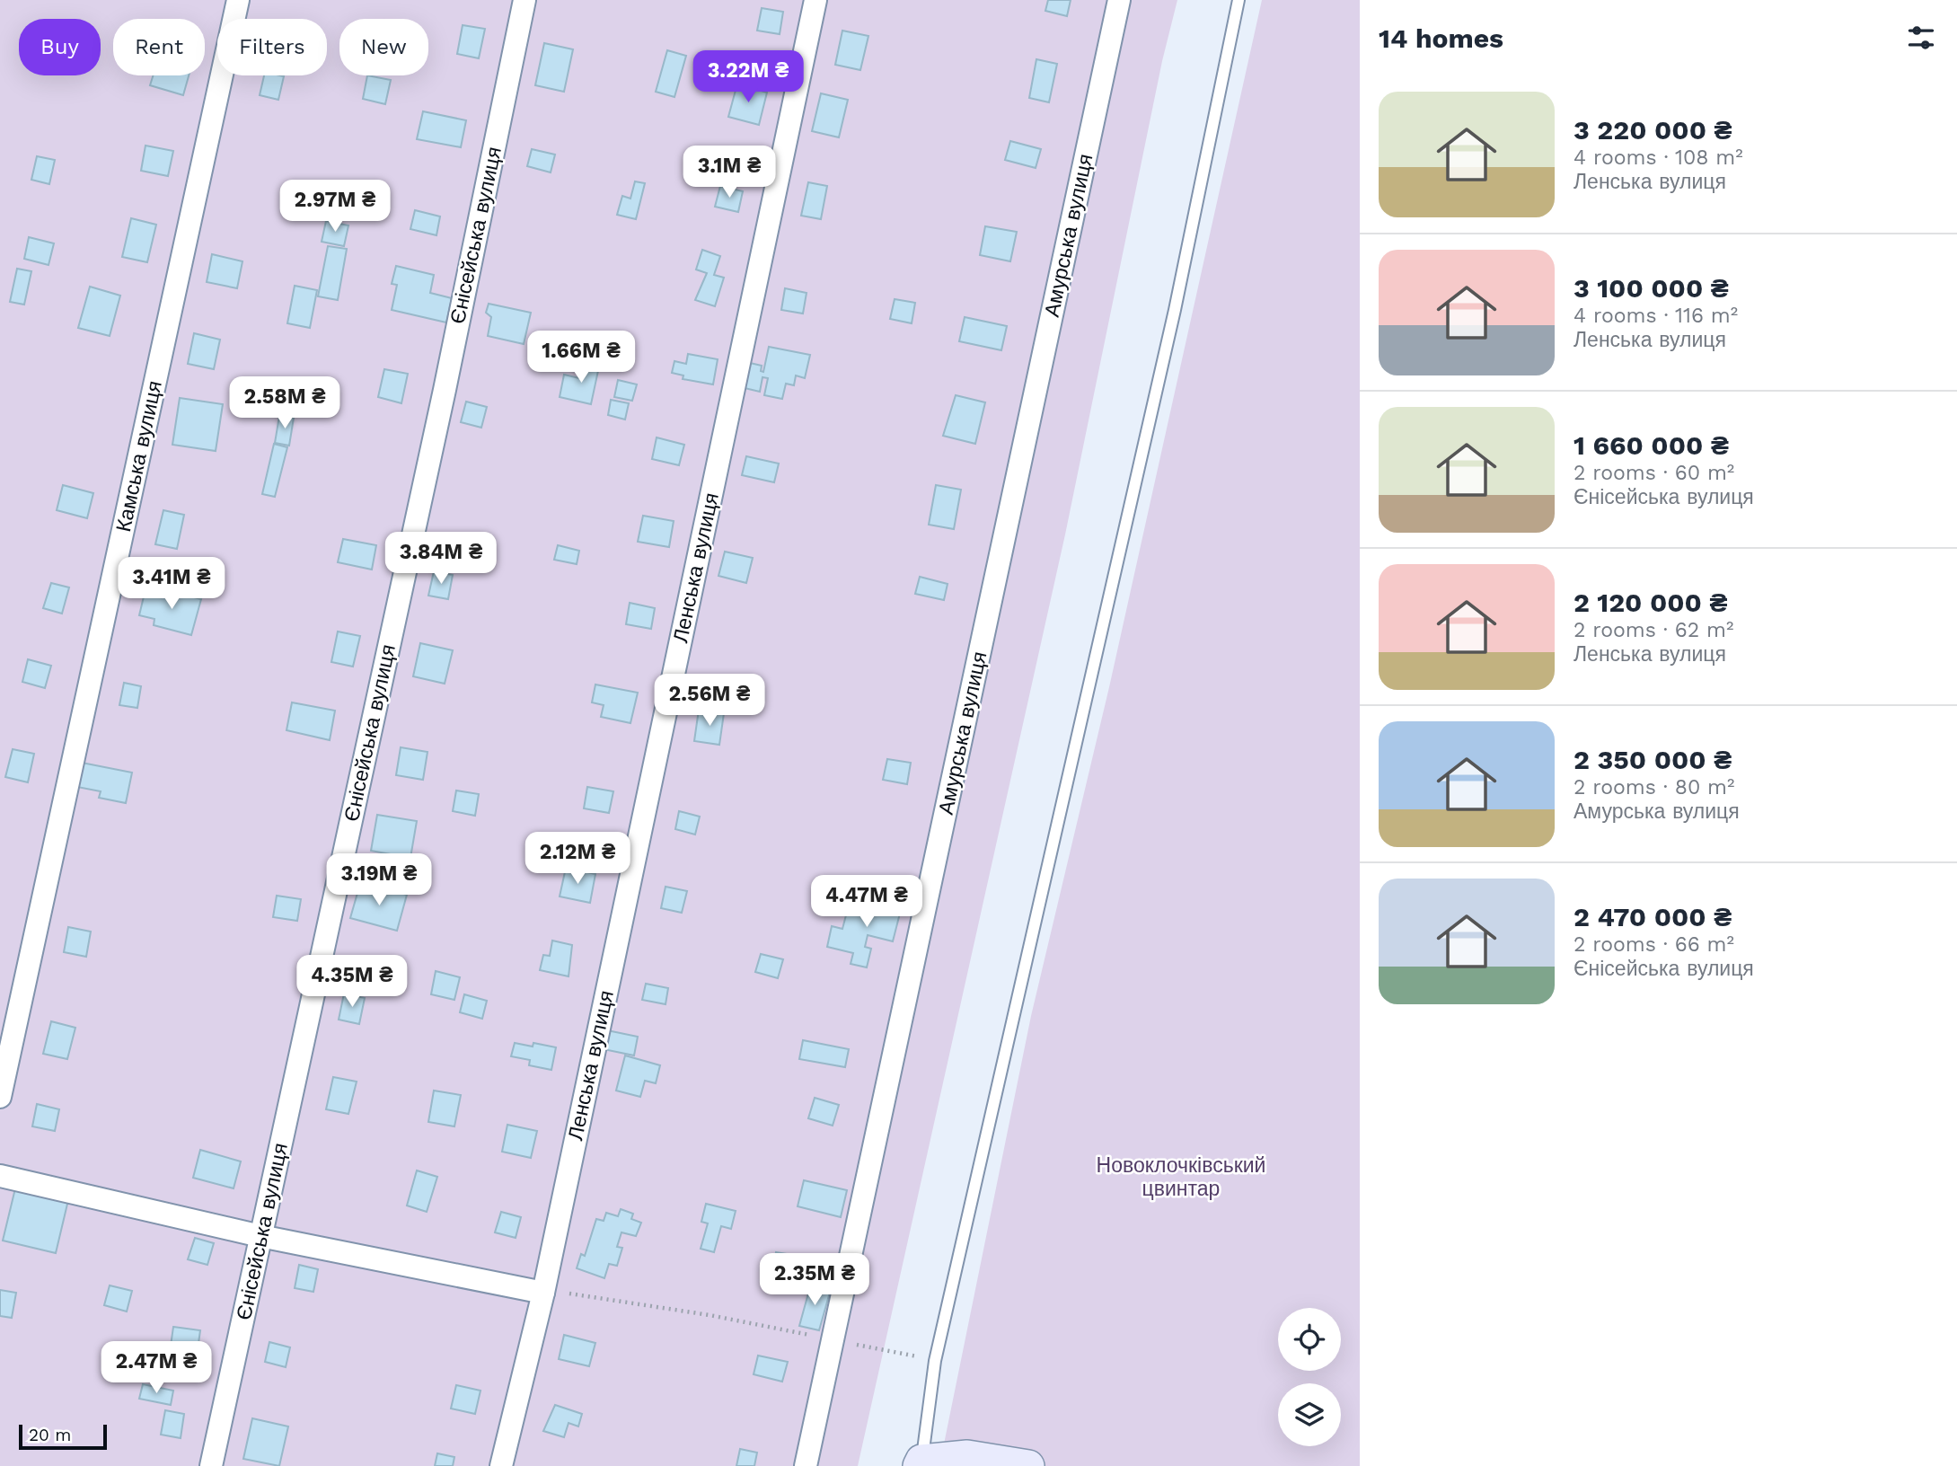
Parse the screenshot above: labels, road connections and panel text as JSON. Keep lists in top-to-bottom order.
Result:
{
  "streets": {
    "street": [
      "Єнісейська вулиця",
      "Амурська вулиця",
      "Камська вулиця",
      "Ленська вулиця"
    ]
  },
  "parks": ["Новоклочківський цвинтар"],
  "scale_bar": "20 m",
  "page": {
    "heading": "14 homes",
    "chip": [
      "Buy",
      "Rent",
      "Filters",
      "New"
    ],
    "price": [
      "3.22M ₴",
      "3.1M ₴",
      "2.97M ₴",
      "1.66M ₴",
      "2.58M ₴",
      "3.84M ₴",
      "3.41M ₴",
      "2.56M ₴",
      "2.12M ₴",
      "3.19M ₴",
      "4.47M ₴",
      "4.35M ₴",
      "2.35M ₴",
      "2.47M ₴"
    ],
    "list": [
      {
        "name": "3 220 000 ₴",
        "note": "4 rooms · 108 m² · Ленська вулиця"
      },
      {
        "name": "3 100 000 ₴",
        "note": "4 rooms · 116 m² · Ленська вулиця"
      },
      {
        "name": "1 660 000 ₴",
        "note": "2 rooms · 60 m² · Єнісейська вулиця"
      },
      {
        "name": "2 120 000 ₴",
        "note": "2 rooms · 62 m² · Ленська вулиця"
      },
      {
        "name": "2 350 000 ₴",
        "note": "2 rooms · 80 m² · Амурська вулиця"
      },
      {
        "name": "2 470 000 ₴",
        "note": "2 rooms · 66 m² · Єнісейська вулиця"
      }
    ],
    "scale": "20 m"
  }
}
